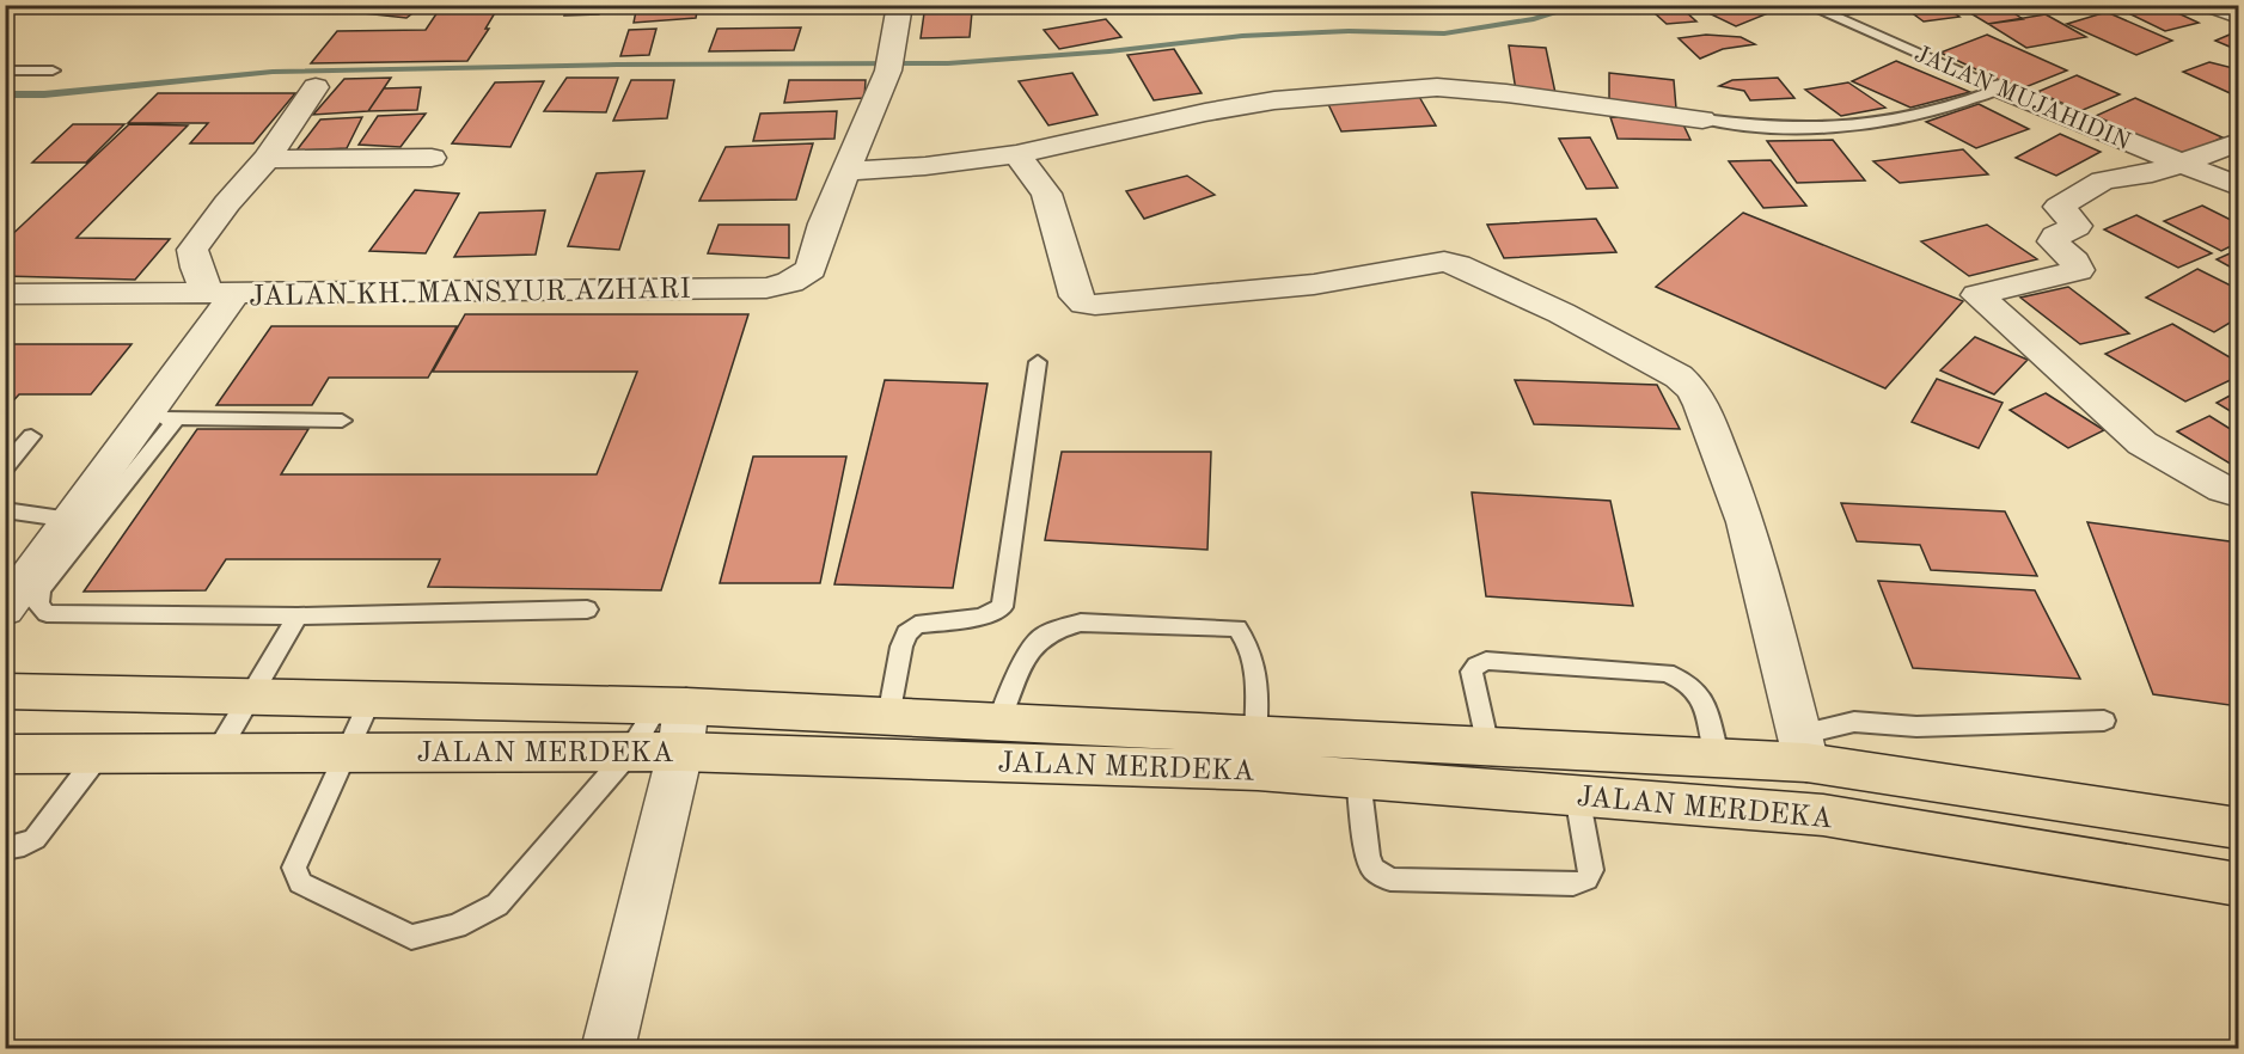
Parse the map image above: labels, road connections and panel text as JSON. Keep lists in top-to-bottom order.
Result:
{
  "streets": {
    "main road": ["JALAN MERDEKA"],
    "street": ["JALAN MUJAHIDIN", "JALAN KH. MANSYUR AZHARI"]
  }
}
